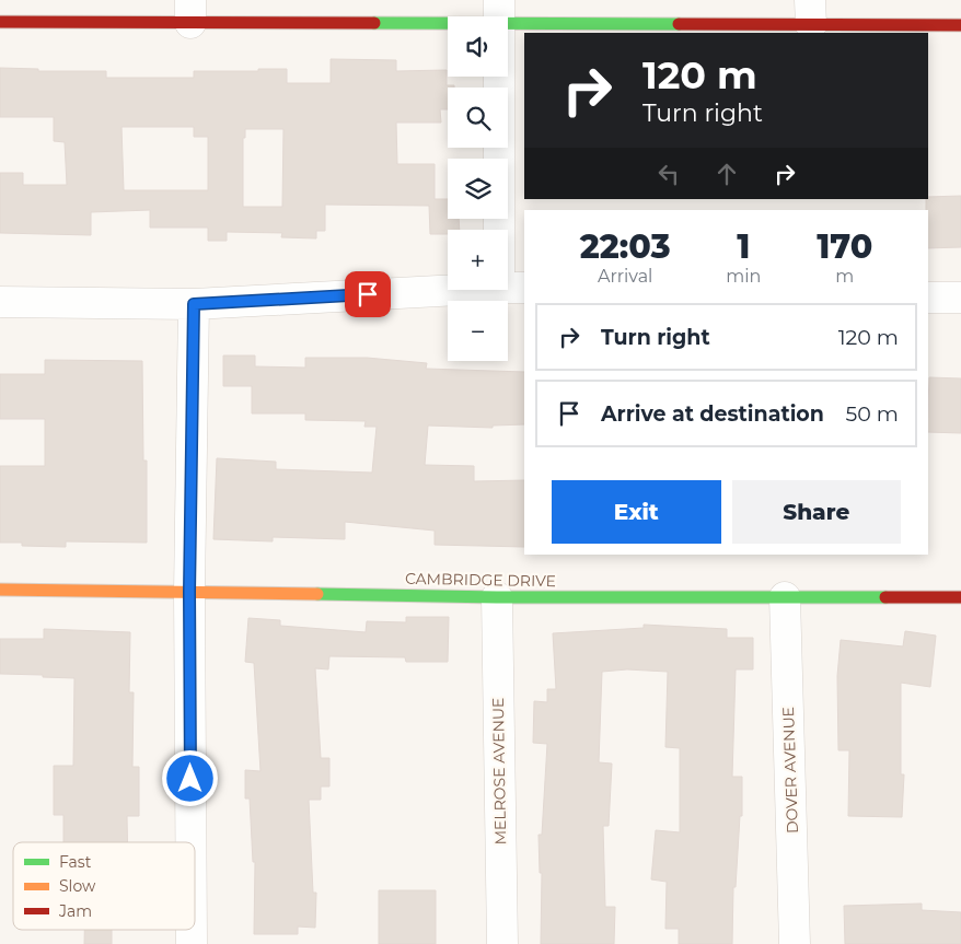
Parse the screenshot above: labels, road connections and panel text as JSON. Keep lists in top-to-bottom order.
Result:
{
  "streets": {
    "street": ["CAMBRIDGE DRIVE", "DOVER AVENUE", "MELROSE AVENUE"]
  },
  "crossings": [
    ["CAMBRIDGE DRIVE", "DOVER AVENUE"],
    ["CAMBRIDGE DRIVE", "MELROSE AVENUE"]
  ],
  "legend": ["Fast", "Slow", "Jam"],
  "page": {
    "map_buttons": ["+", "−"],
    "turn": ["120 m", "Turn right"],
    "eta": [
      "22:03",
      "Arrival",
      "1",
      "min",
      "170",
      "m"
    ],
    "list": [
      {
        "name": "Turn right",
        "value": "120 m"
      },
      {
        "name": "Arrive at destination",
        "value": "50 m"
      }
    ],
    "buttons": ["Exit", "Share"]
  }
}
